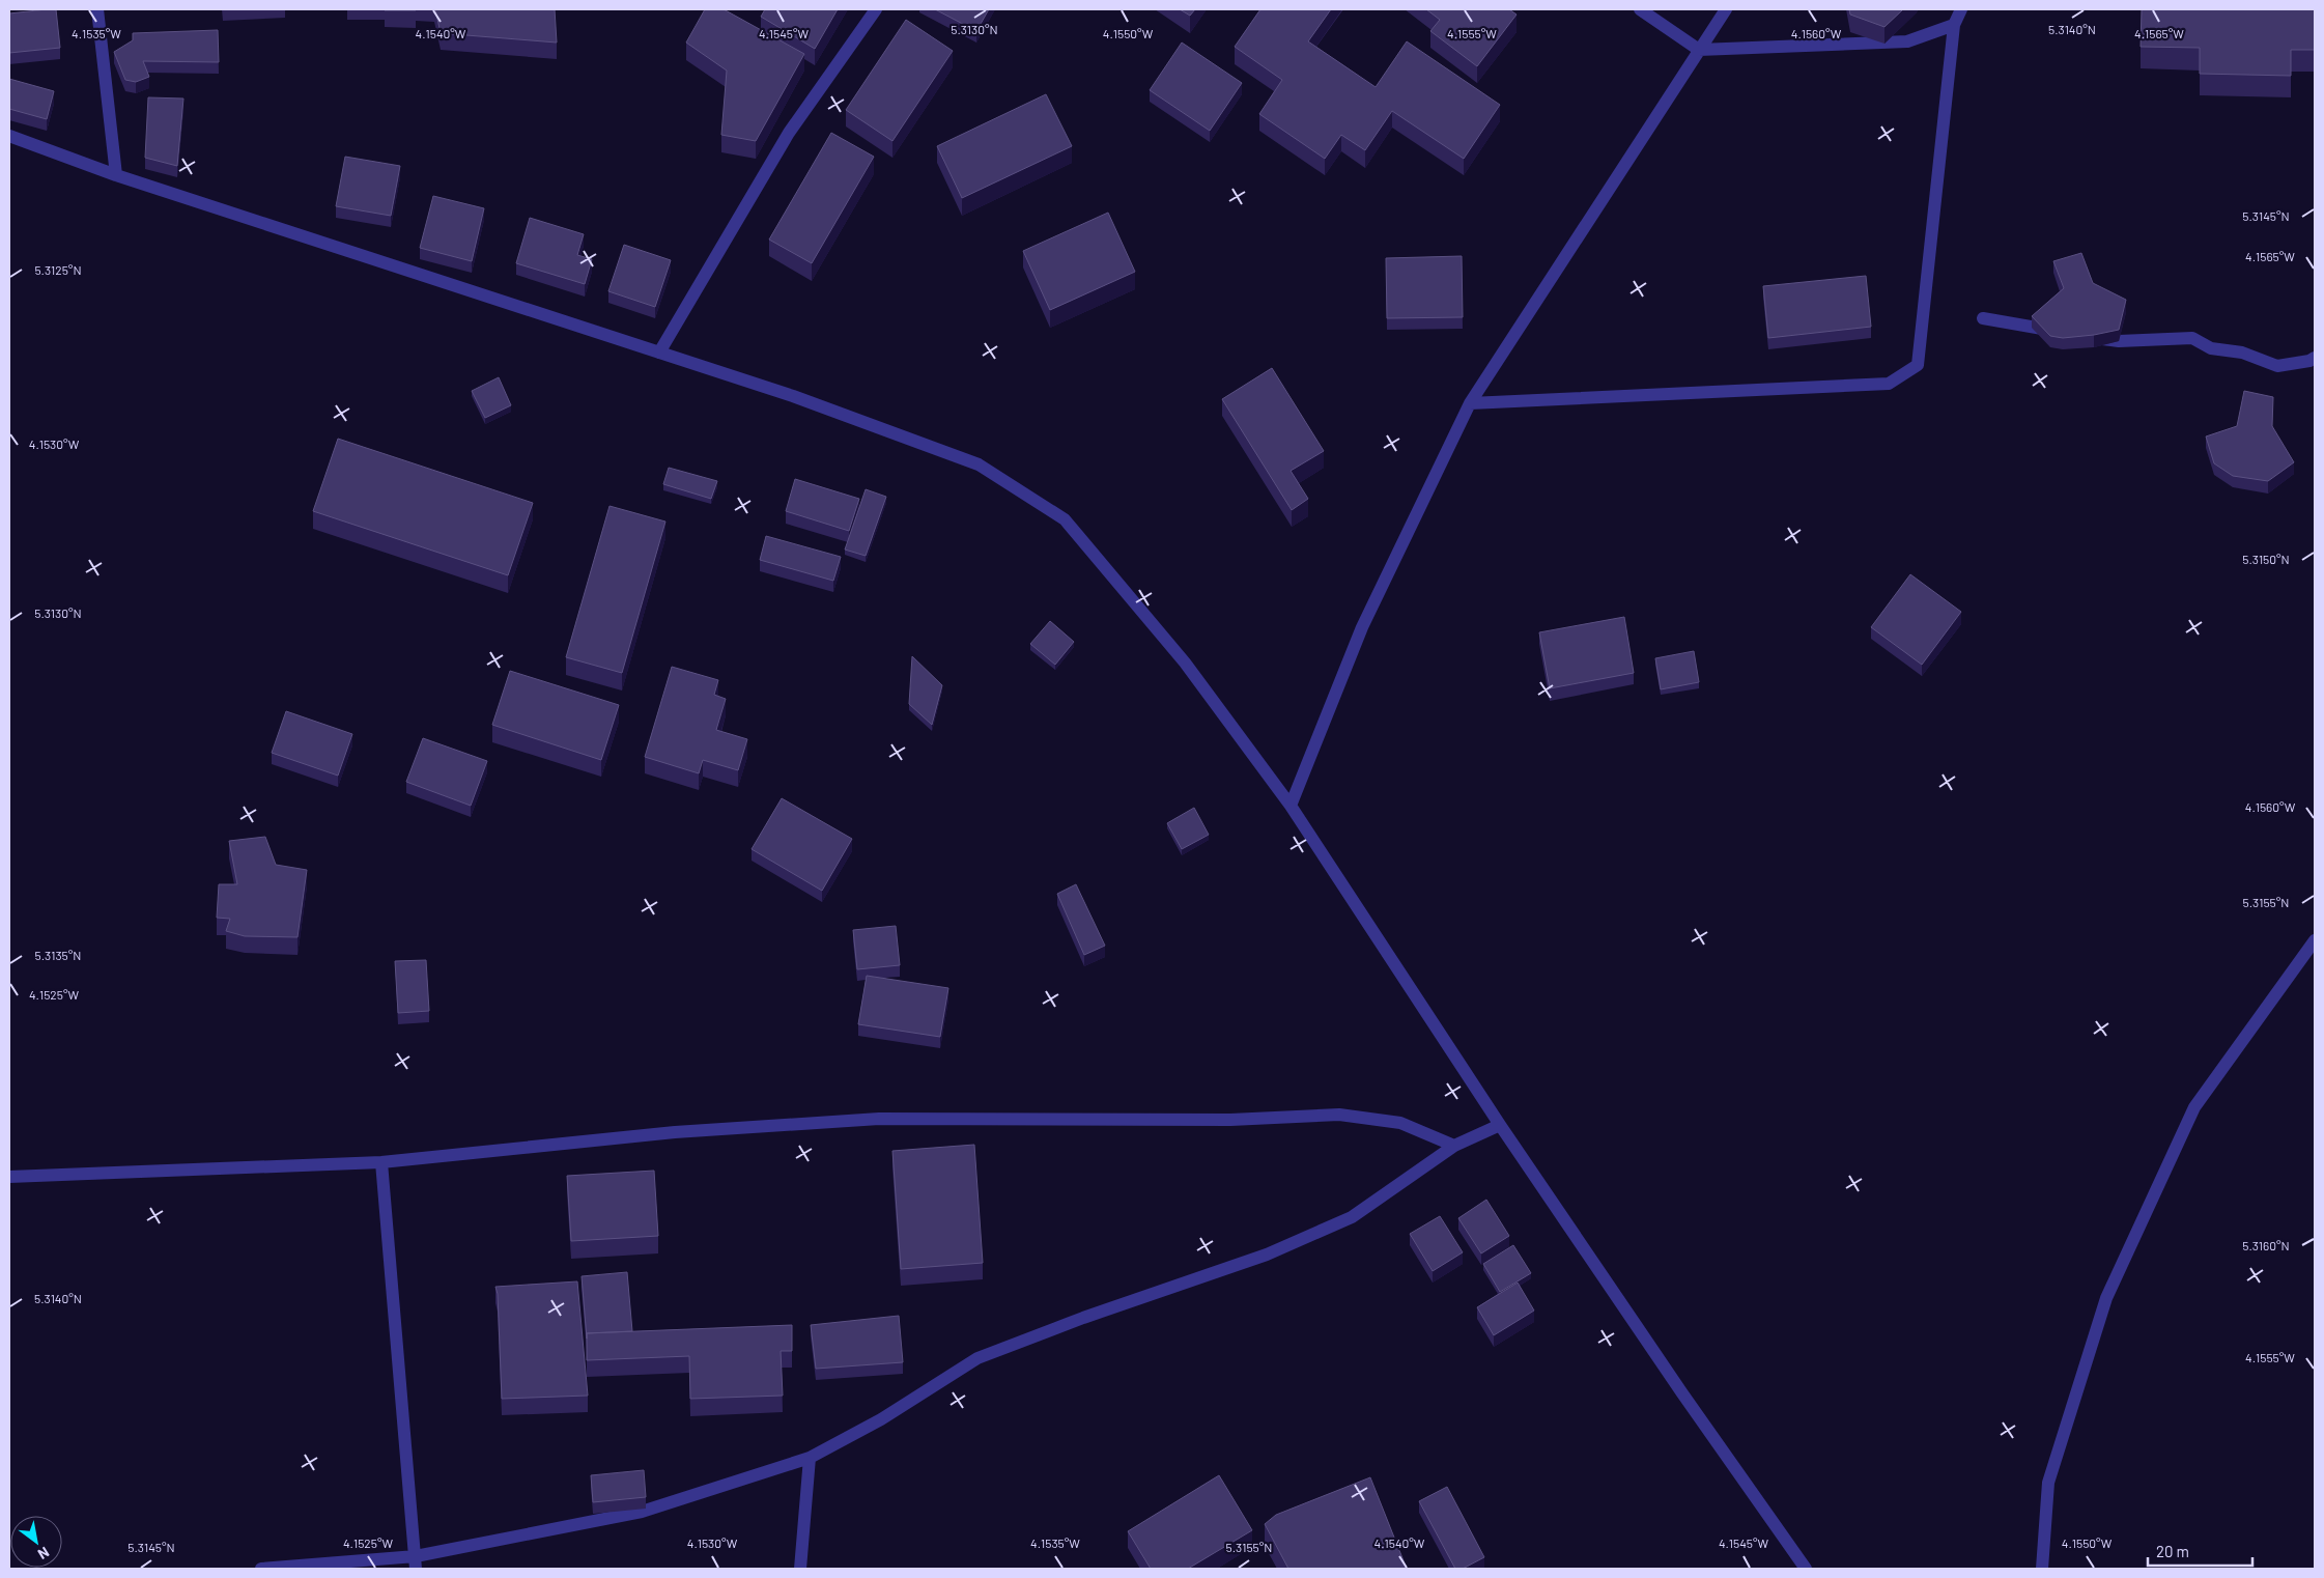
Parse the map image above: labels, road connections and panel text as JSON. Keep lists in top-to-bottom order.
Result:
{
  "scale_bar": "20 m",
  "north": "bottom right",
  "coordinates": [
    "5.3130°N",
    "5.3140°N",
    "4.1560°W",
    "4.1565°W",
    "4.1535°W",
    "4.1540°W",
    "4.1545°W",
    "4.1550°W",
    "4.1555°W",
    "5.3145°N",
    "5.3125°N",
    "4.1530°W",
    "5.3150°N",
    "5.3155°N",
    "5.3135°N",
    "4.1525°W",
    "5.3160°N"
  ]
}
